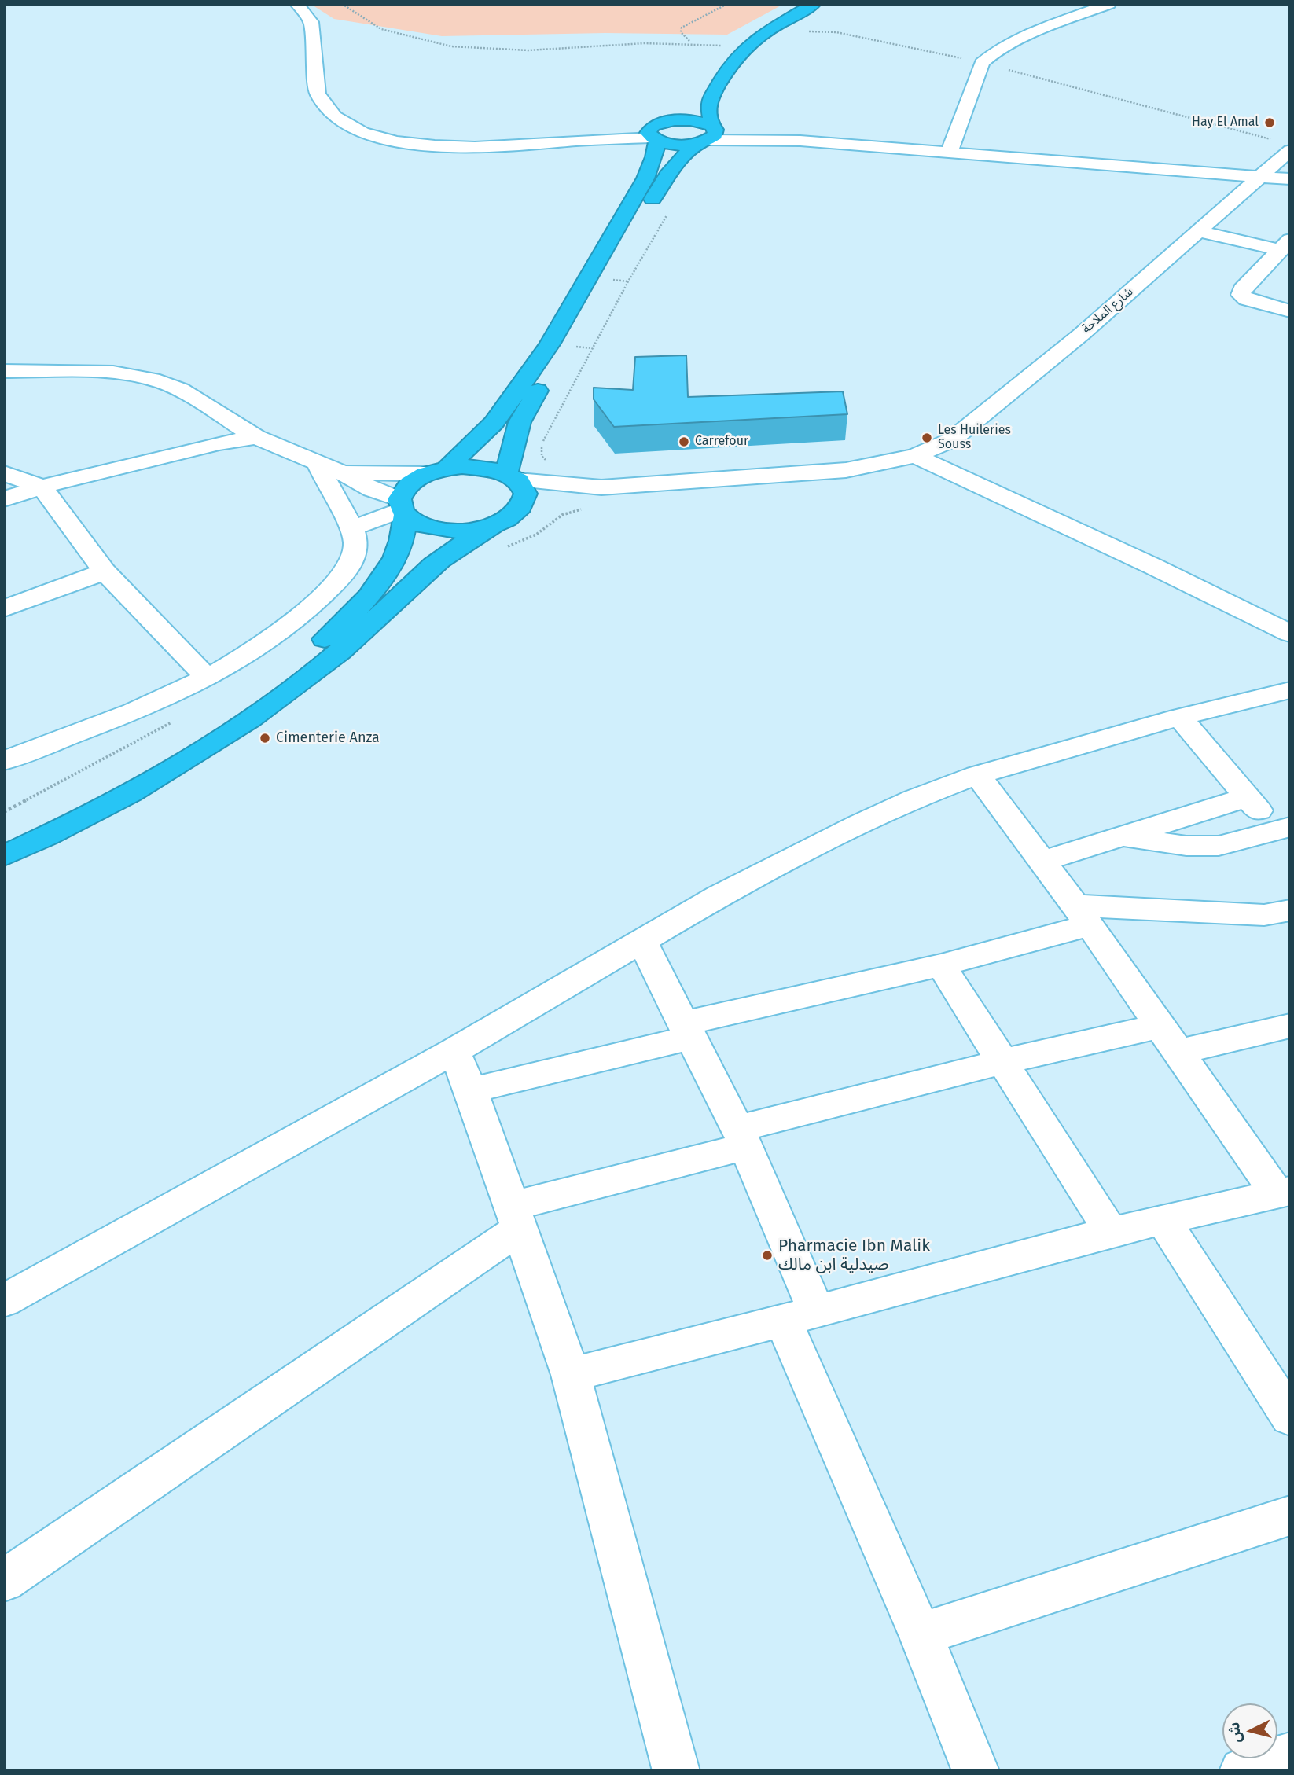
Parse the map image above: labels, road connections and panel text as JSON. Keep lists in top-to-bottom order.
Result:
{
  "streets": {
    "street": ["شارع الملاحة"]
  },
  "places": [
    "Hay El Amal",
    "Les Huileries Souss",
    "Carrefour",
    "Cimenterie Anza",
    "Pharmacie Ibn Malik صيدلية ابن مالك"
  ],
  "north": "left"
}
